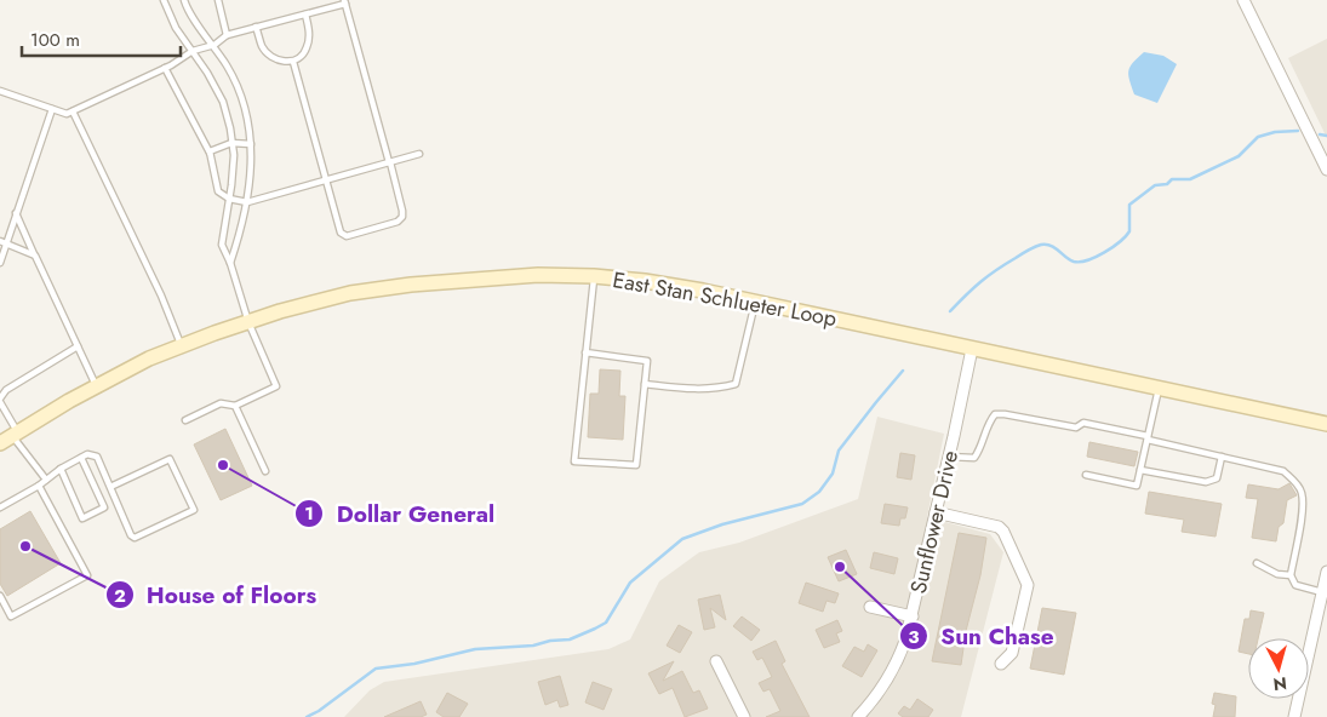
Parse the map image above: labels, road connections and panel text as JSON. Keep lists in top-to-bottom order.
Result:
{
  "streets": {
    "main road": ["East Stan Schlueter Loop"],
    "street": ["Sunflower Drive"]
  },
  "crossings": [
    ["East Stan Schlueter Loop", "Sunflower Drive"]
  ],
  "places": ["Dollar General", "House of Floors", "Sun Chase"],
  "scale_bar": "100 m",
  "north": "bottom"
}
